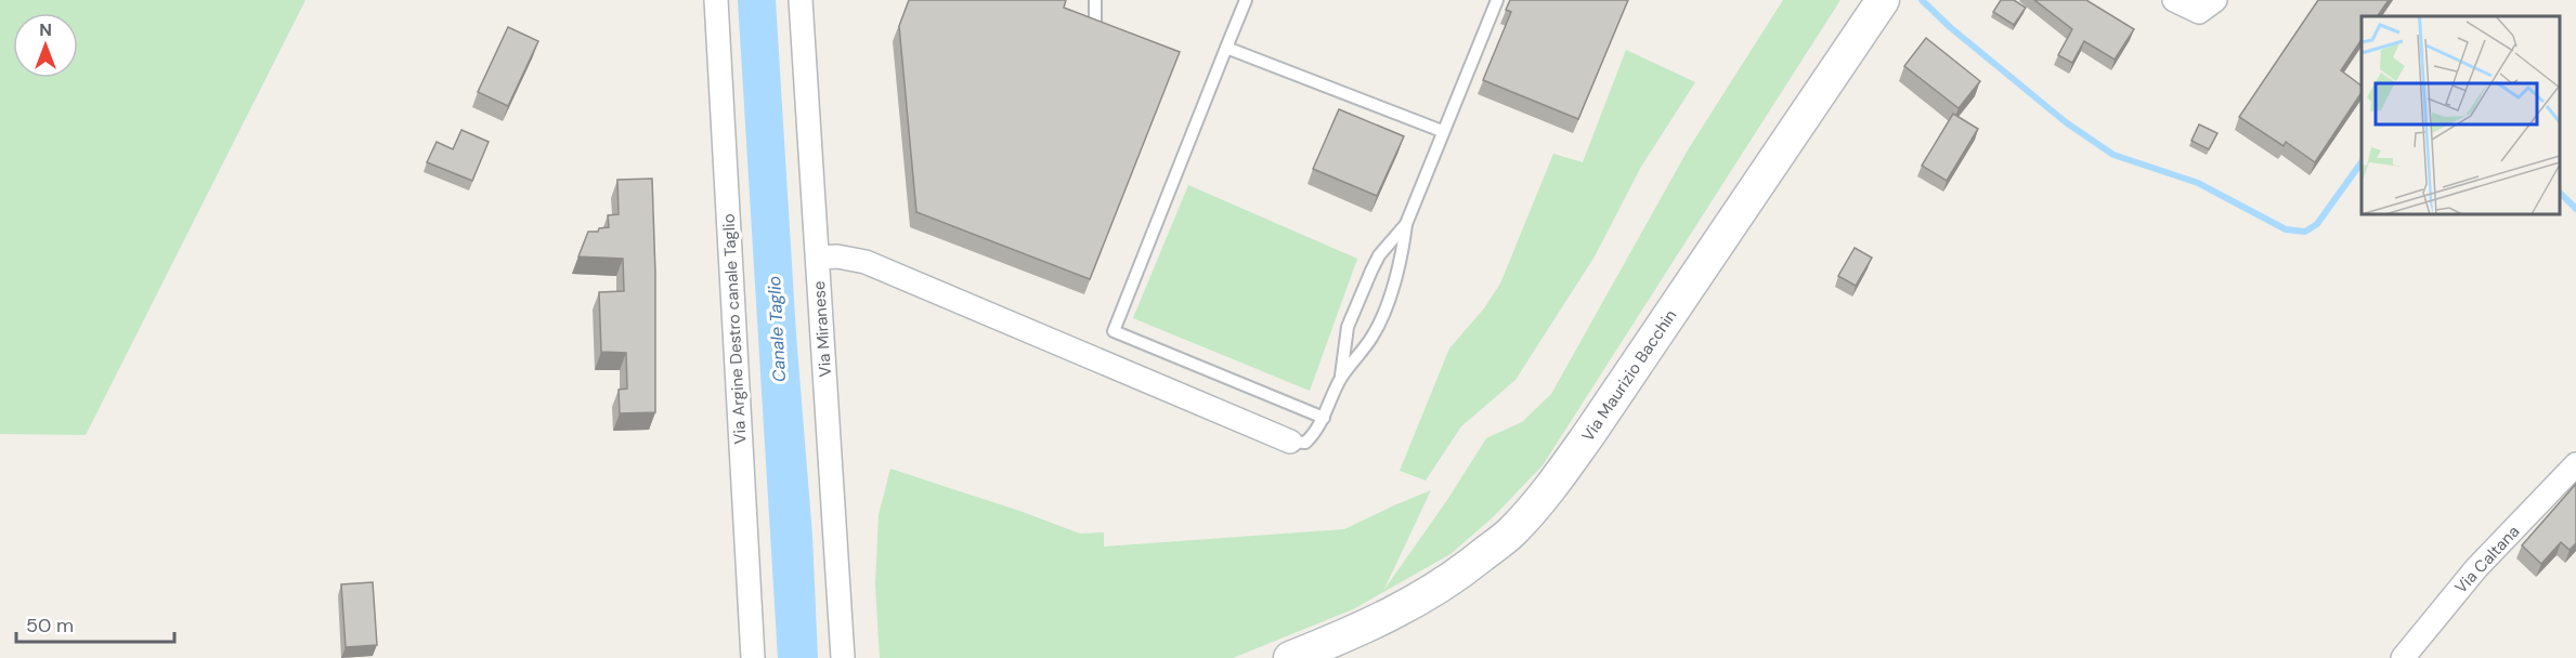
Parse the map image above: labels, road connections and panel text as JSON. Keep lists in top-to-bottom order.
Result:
{
  "streets": {
    "main road": ["Via Maurizio Bacchin"],
    "street": ["Via Argine Destro canale Taglio", "Via Miranese", "Via Caltana"]
  },
  "water": ["Canale Taglio"],
  "scale_bar": "50 m",
  "north": "top"
}
